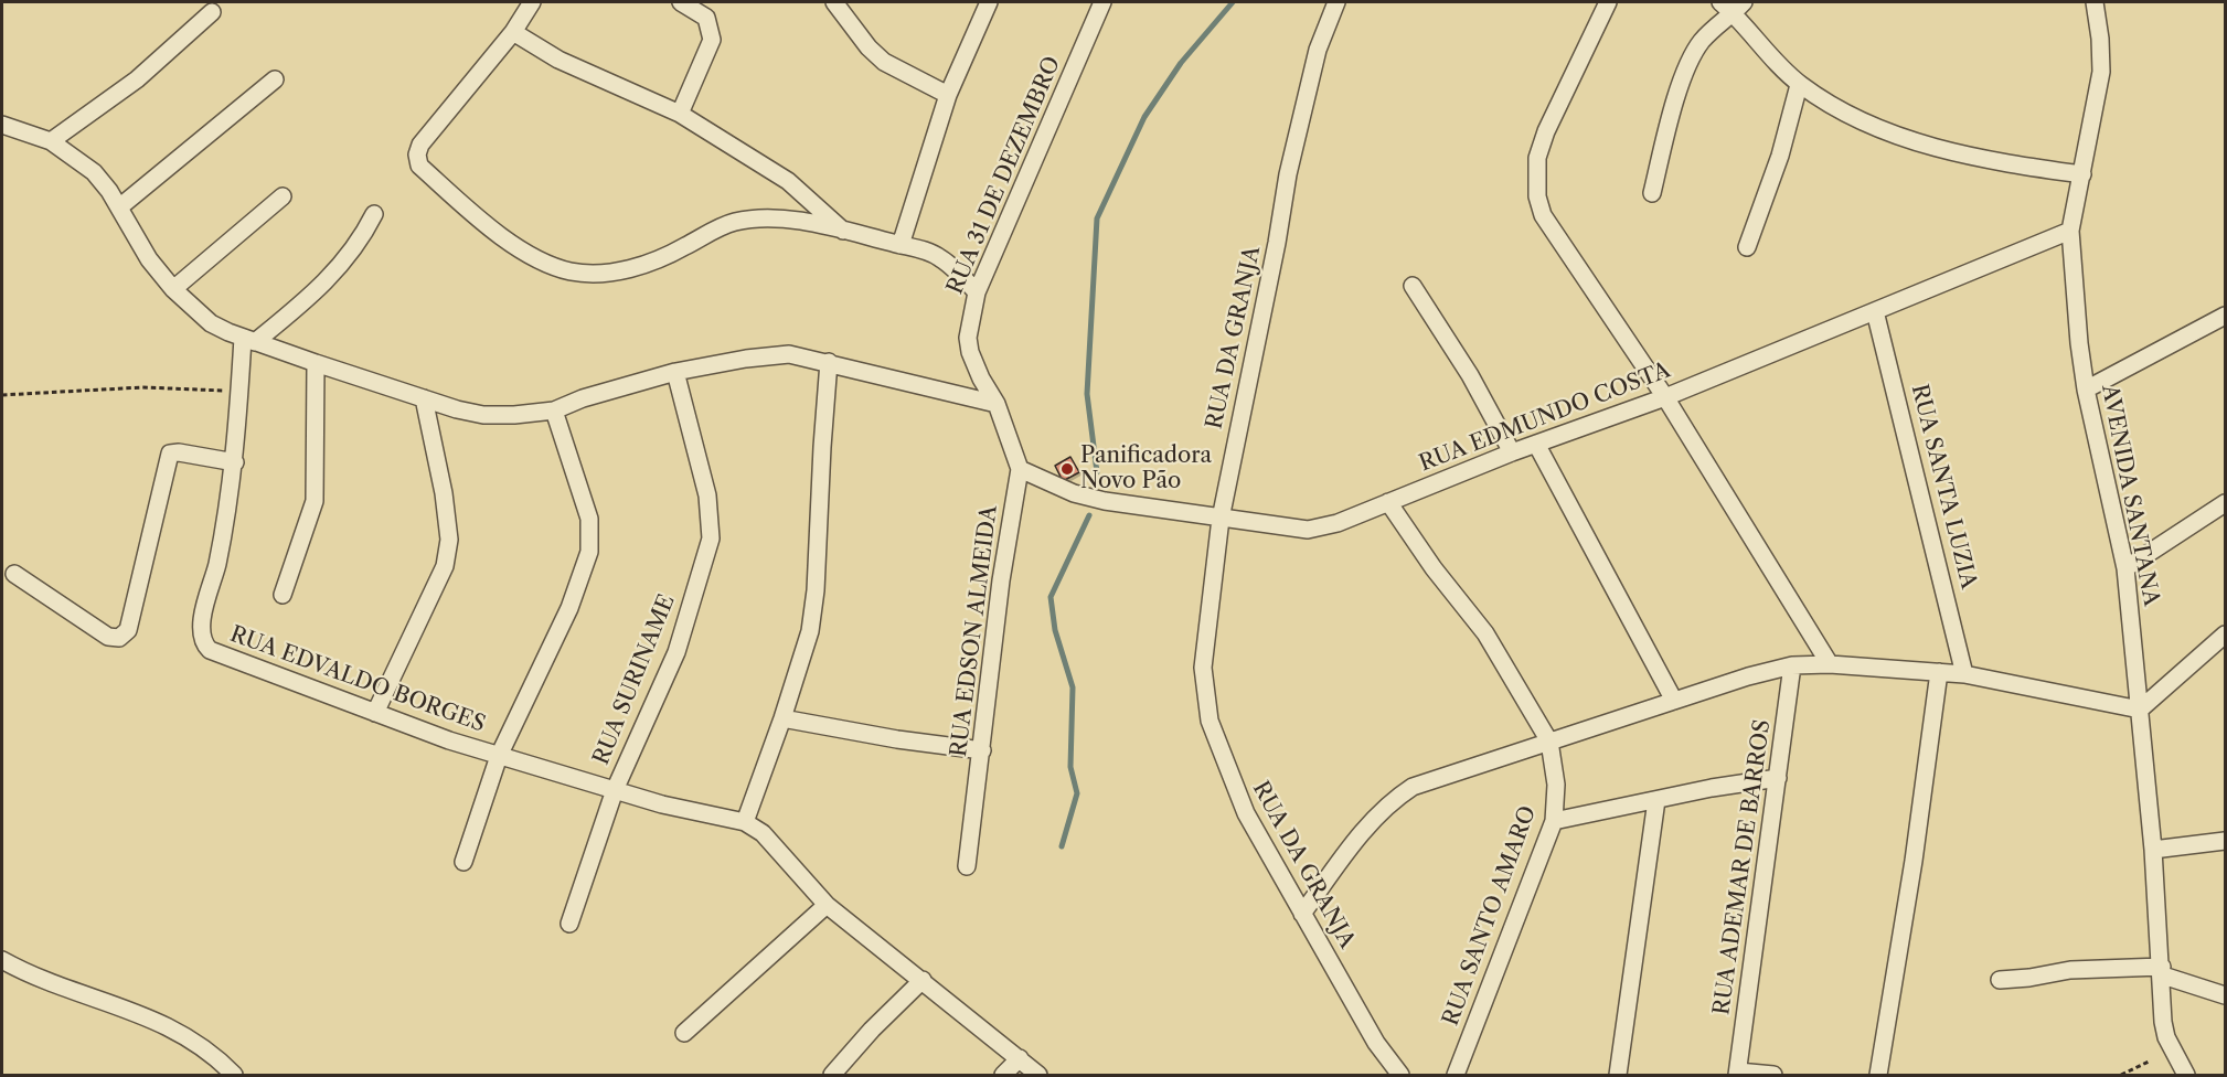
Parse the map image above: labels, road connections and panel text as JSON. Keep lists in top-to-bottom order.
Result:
{
  "streets": {
    "street": [
      "RUA 31 DE DEZEMBRO",
      "RUA DA GRANJA",
      "RUA EDMUNDO COSTA",
      "RUA SANTA LUZIA",
      "AVENIDA SANTANA",
      "RUA EDSON ALMEIDA",
      "RUA EDVALDO BORGES",
      "RUA SURINAME",
      "RUA ADEMAR DE BARROS",
      "RUA SANTO AMARO"
    ]
  },
  "crossings": [
    ["RUA 31 DE DEZEMBRO", "RUA EDSON ALMEIDA"],
    ["RUA DA GRANJA", "RUA EDMUNDO COSTA"],
    ["RUA EDMUNDO COSTA", "RUA SANTA LUZIA"],
    ["RUA EDMUNDO COSTA", "AVENIDA SANTANA"],
    ["RUA EDMUNDO COSTA", "RUA EDSON ALMEIDA"],
    ["RUA EDMUNDO COSTA", "RUA SANTO AMARO"],
    ["RUA EDVALDO BORGES", "RUA SURINAME"]
  ],
  "places": ["Panificadora Novo Pão"]
}
